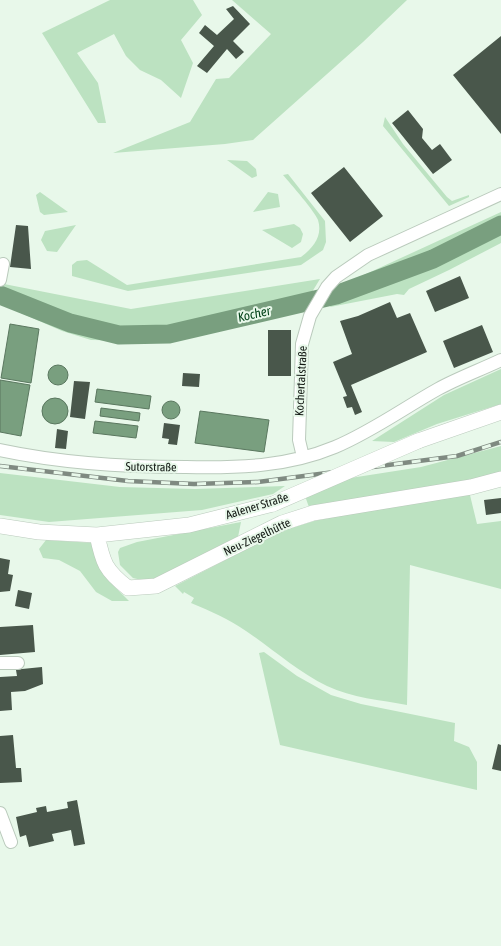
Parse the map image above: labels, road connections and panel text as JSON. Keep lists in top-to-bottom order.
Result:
{
  "streets": {
    "street": [
      "Kochertalstraße",
      "Sutorstraße",
      "Aalener Straße",
      "Neu-Ziegelhütte"
    ]
  },
  "crossings": [
    ["Kochertalstraße", "Sutorstraße"],
    ["Aalener Straße", "Neu-Ziegelhütte"]
  ],
  "water": ["Kocher"]
}
